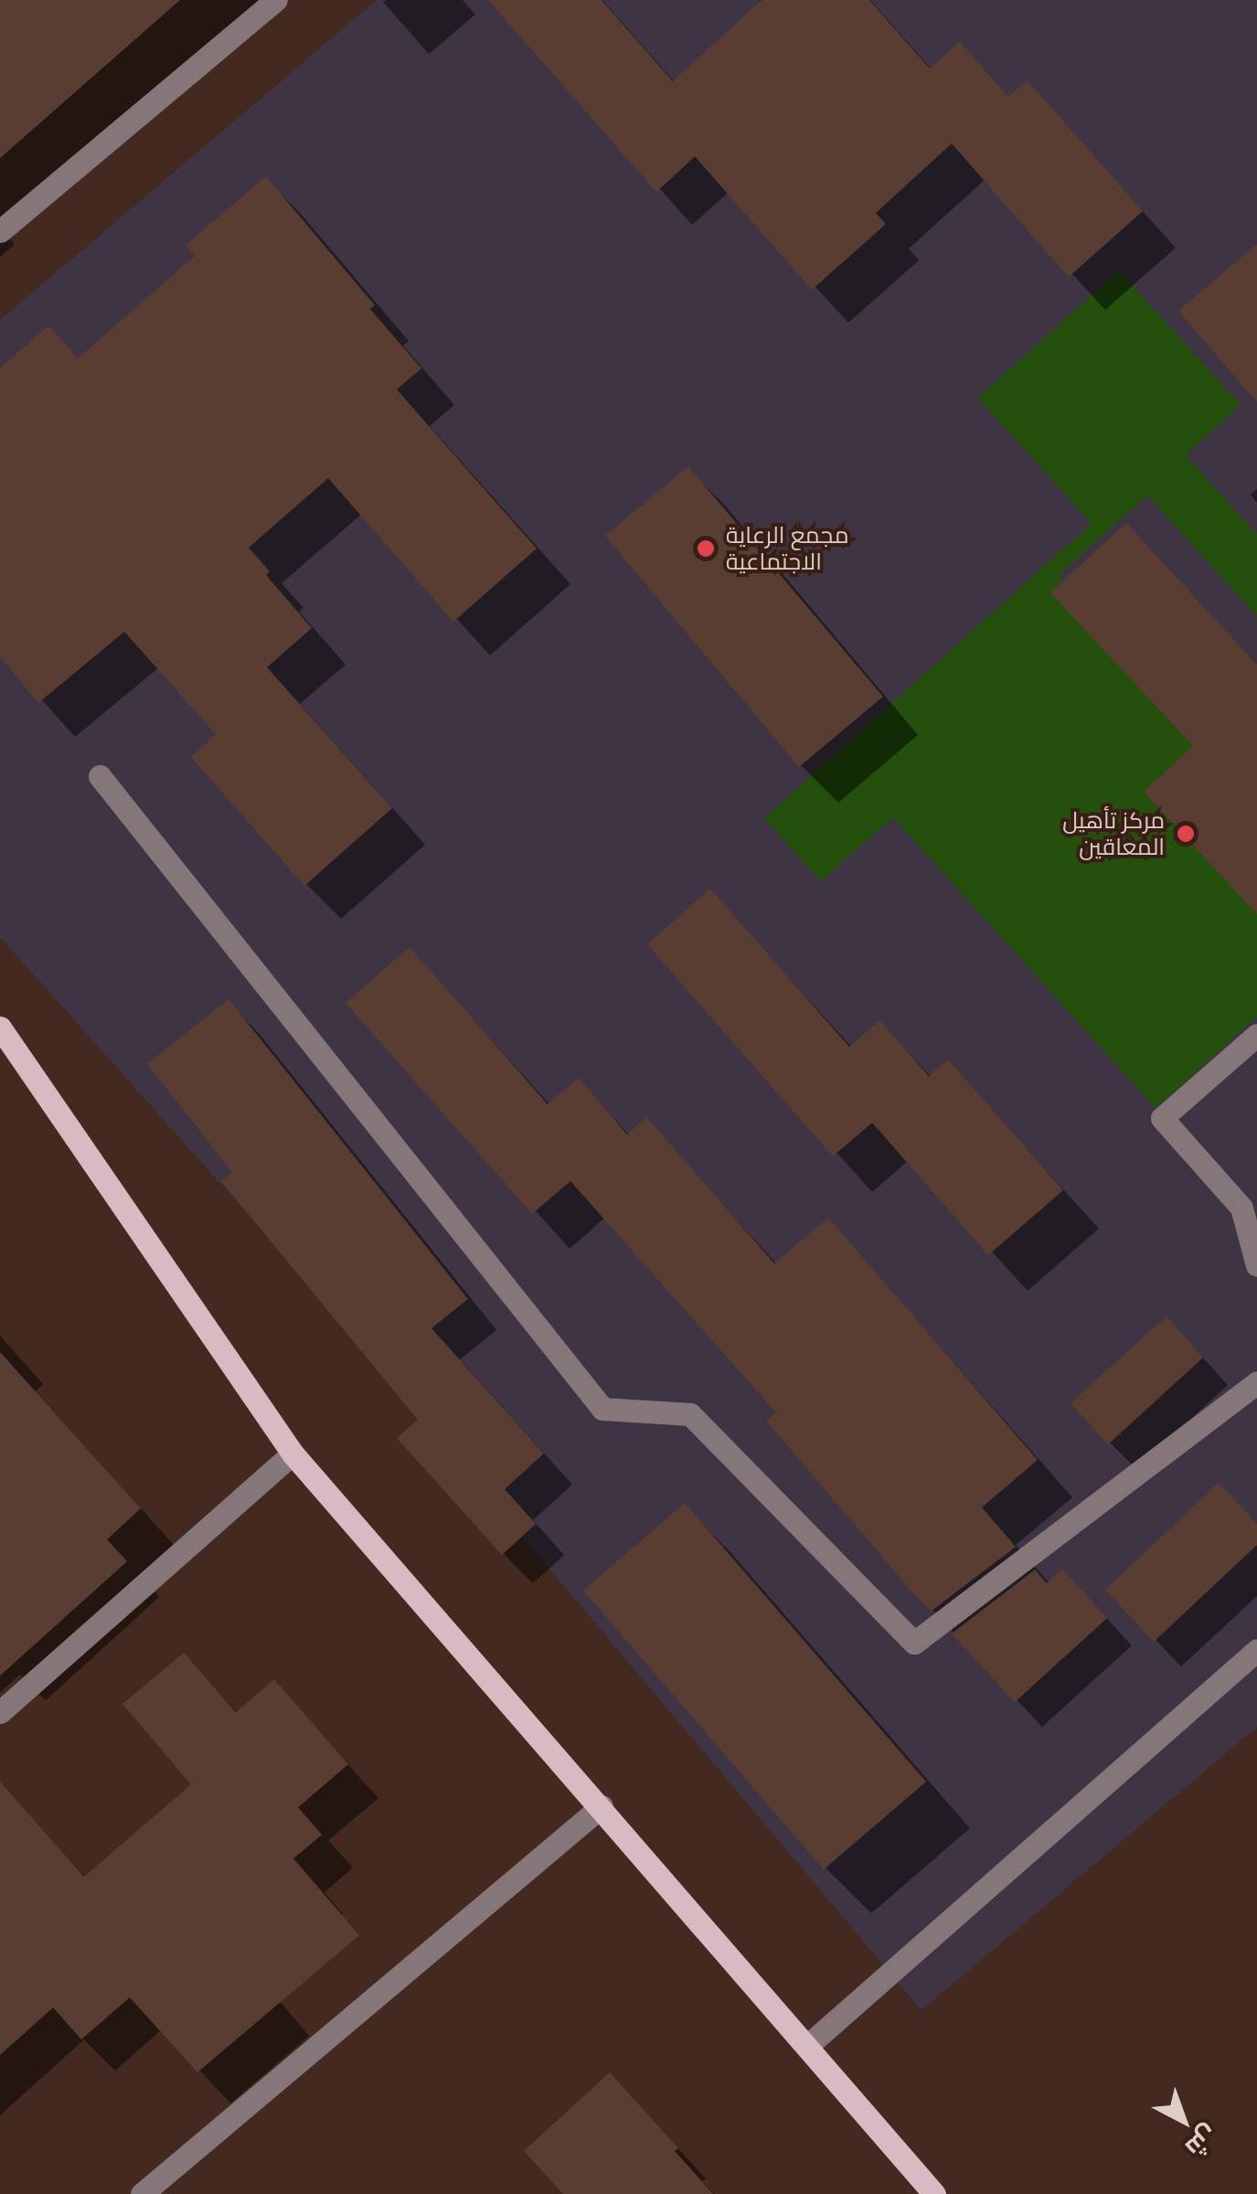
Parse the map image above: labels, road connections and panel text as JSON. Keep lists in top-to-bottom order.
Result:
{
  "places": ["مجمع الرعاية الاجتماعية", "مركز تأهيل المعاقين"],
  "north": "bottom right"
}
